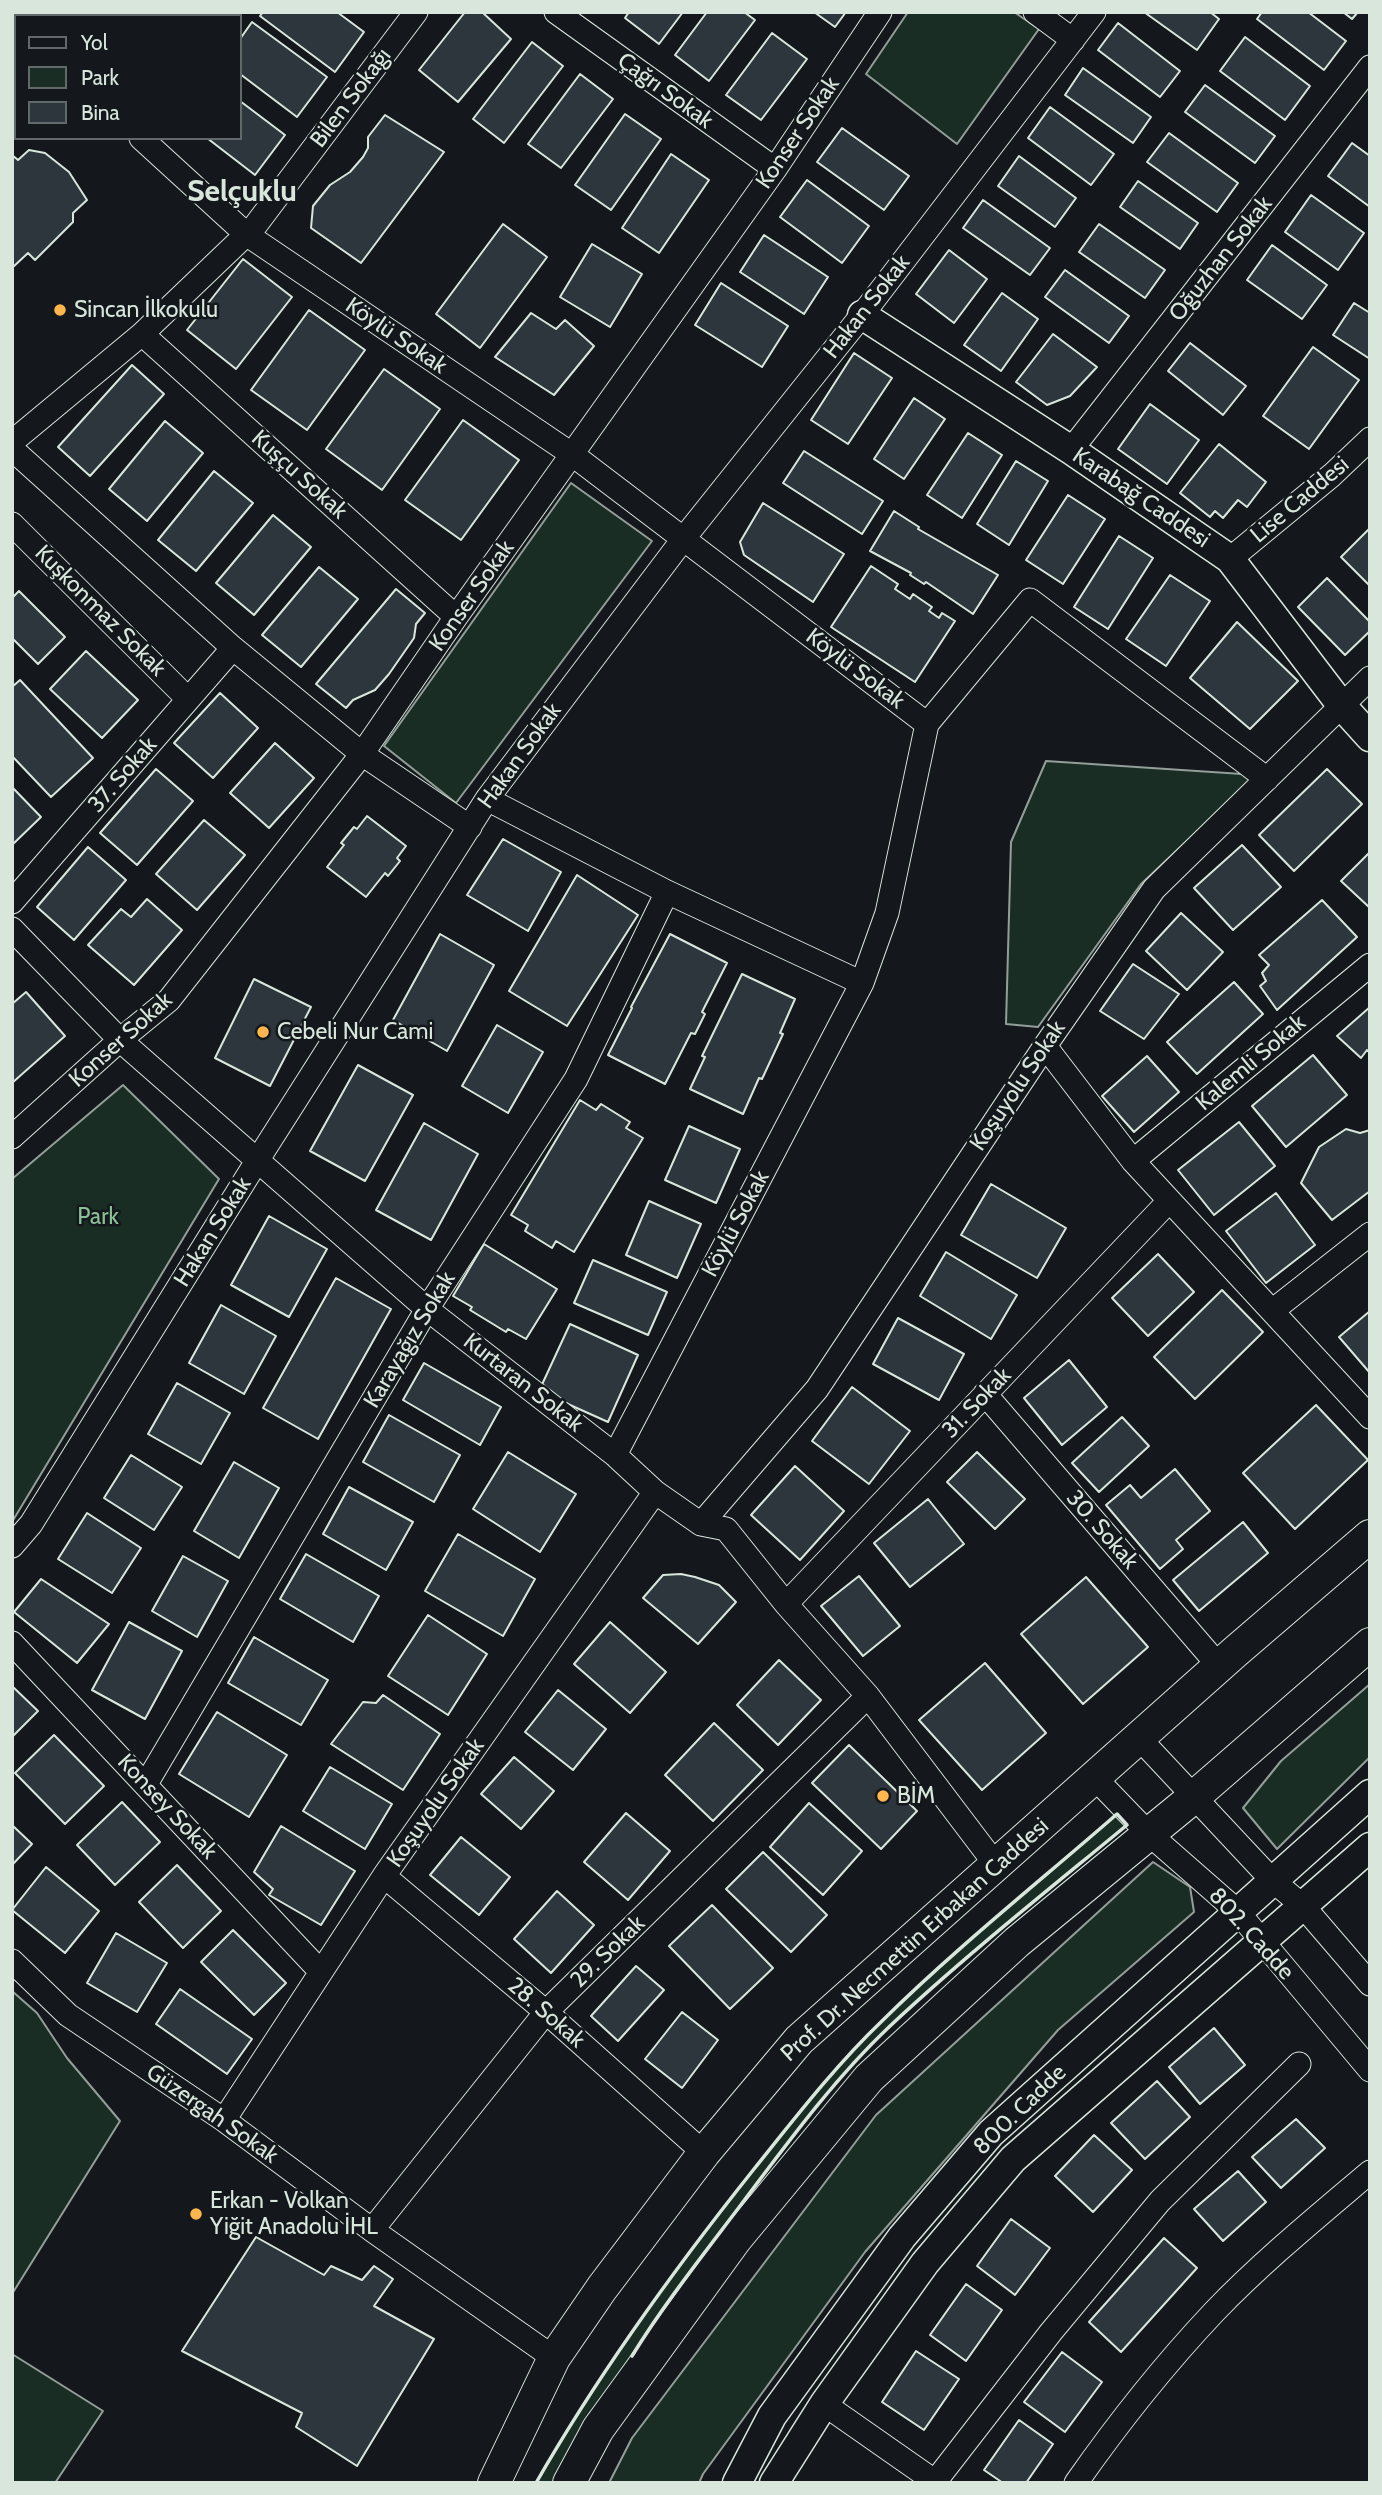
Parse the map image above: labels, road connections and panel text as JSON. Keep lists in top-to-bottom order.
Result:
{
  "streets": {
    "main road": ["Prof. Dr. Necmettin Erbakan Caddesi"],
    "street": [
      "Çağrı Sokak",
      "Bilen Sokağı",
      "Konser Sokak",
      "Oğuzhan Sokak",
      "Hakan Sokak",
      "Köylü Sokak",
      "Kuşçu Sokak",
      "Karabağ Caddesi",
      "Lise Caddesi",
      "Kuşkonmaz Sokak",
      "37. Sokak",
      "Kalemli Sokak",
      "Koşuyolu Sokak",
      "Karayağız Sokak",
      "Kurtaran Sokak",
      "31. Sokak",
      "30. Sokak",
      "Konsey Sokak",
      "802. Cadde",
      "29. Sokak",
      "28. Sokak",
      "800. Cadde",
      "Güzergah Sokak"
    ]
  },
  "crossings": [
    ["Çağrı Sokak", "Konser Sokak"],
    ["Bilen Sokağı", "Köylü Sokak"],
    ["Bilen Sokağı", "Kuşçu Sokak"],
    ["Konser Sokak", "Köylü Sokak"],
    ["Konser Sokak", "Kuşçu Sokak"],
    ["Konser Sokak", "Kurtaran Sokak"],
    ["Oğuzhan Sokak", "Karabağ Caddesi"],
    ["Hakan Sokak", "Köylü Sokak"],
    ["Hakan Sokak", "Karabağ Caddesi"],
    ["Hakan Sokak", "Kurtaran Sokak"],
    ["Köylü Sokak", "Kurtaran Sokak"],
    ["Karabağ Caddesi", "Lise Caddesi"],
    ["Karabağ Caddesi", "Koşuyolu Sokak"],
    ["Kuşkonmaz Sokak", "37. Sokak"],
    ["Koşuyolu Sokak", "Kurtaran Sokak"],
    ["Koşuyolu Sokak", "Konsey Sokak"],
    ["Koşuyolu Sokak", "28. Sokak"],
    ["Koşuyolu Sokak", "Güzergah Sokak"],
    ["Karayağız Sokak", "Kurtaran Sokak"],
    ["Karayağız Sokak", "Konsey Sokak"],
    ["Kurtaran Sokak", "31. Sokak"],
    ["Kurtaran Sokak", "Prof. Dr. Necmettin Erbakan Caddesi"],
    ["Kurtaran Sokak", "29. Sokak"],
    ["31. Sokak", "30. Sokak"],
    ["30. Sokak", "Prof. Dr. Necmettin Erbakan Caddesi"],
    ["802. Cadde", "Prof. Dr. Necmettin Erbakan Caddesi"],
    ["802. Cadde", "800. Cadde"],
    ["Prof. Dr. Necmettin Erbakan Caddesi", "28. Sokak"],
    ["Prof. Dr. Necmettin Erbakan Caddesi", "Güzergah Sokak"],
    ["29. Sokak", "28. Sokak"],
    ["29. Sokak", "Güzergah Sokak"]
  ],
  "districts": ["Selçuklu"],
  "parks": ["Park"],
  "places": [
    "Sincan İlkokulu",
    "Cebeli Nur Cami",
    "BİM",
    "Erkan - Volkan Yiğit Anadolu İHL"
  ],
  "legend": ["Yol", "Park", "Bina"]
}
